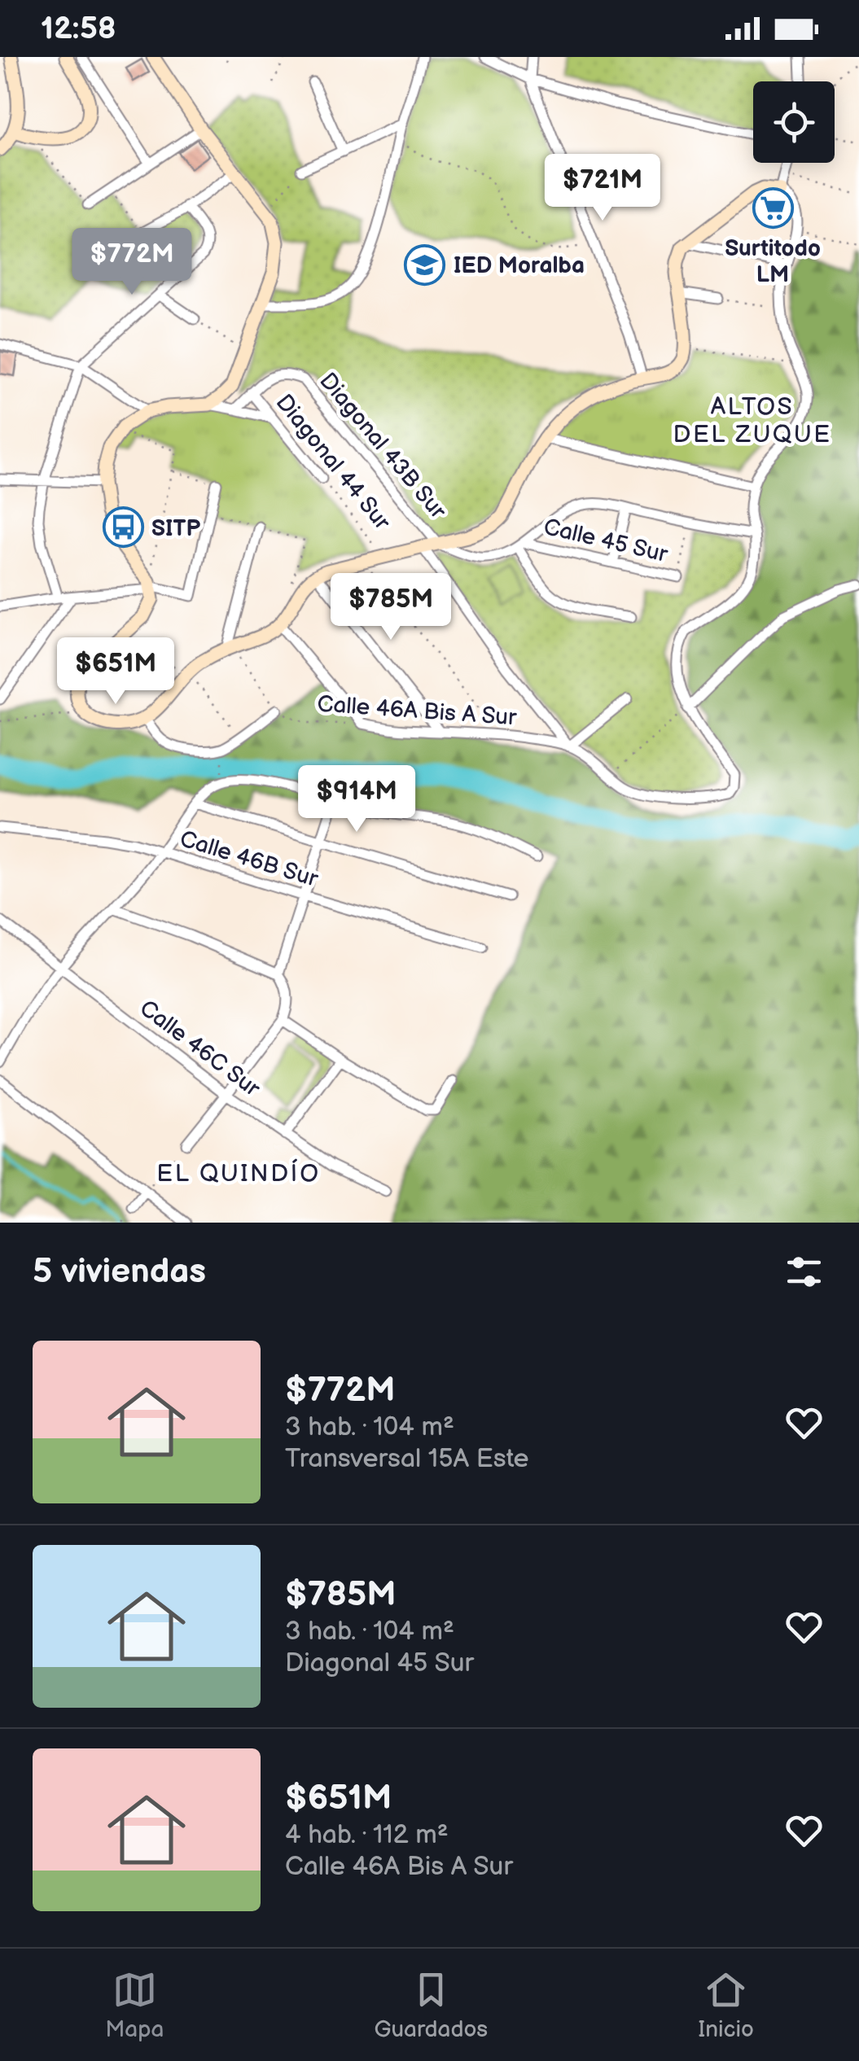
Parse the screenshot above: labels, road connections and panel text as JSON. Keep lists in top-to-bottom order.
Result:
{
  "streets": {
    "street": [
      "Diagonal 43B Sur",
      "Diagonal 44 Sur",
      "Calle 45 Sur",
      "Calle 46A Bis A Sur",
      "Calle 46B Sur",
      "Calle 46C Sur"
    ]
  },
  "crossings": [
    ["Diagonal 43B Sur", "Diagonal 44 Sur"],
    ["Diagonal 43B Sur", "Calle 45 Sur"]
  ],
  "districts": ["ALTOS DEL ZUQUE", "EL QUINDÍO"],
  "places": {
    "supermarket": ["Surtitodo LM"],
    "school or university": ["IED Moralba"],
    "bus stop": ["SITP"]
  },
  "page": {
    "status": "12:58",
    "price": [
      "$721M",
      "$772M",
      "$785M",
      "$651M",
      "$914M"
    ],
    "heading": "5 viviendas",
    "list": [
      {
        "name": "$772M",
        "note": "3 hab. · 104 m² · Transversal 15A Este"
      },
      {
        "name": "$785M",
        "note": "3 hab. · 104 m² · Diagonal 45 Sur"
      },
      {
        "name": "$651M",
        "note": "4 hab. · 112 m² · Calle 46A Bis A Sur"
      }
    ],
    "tabs": ["Mapa", "Guardados", "Inicio"]
  }
}
